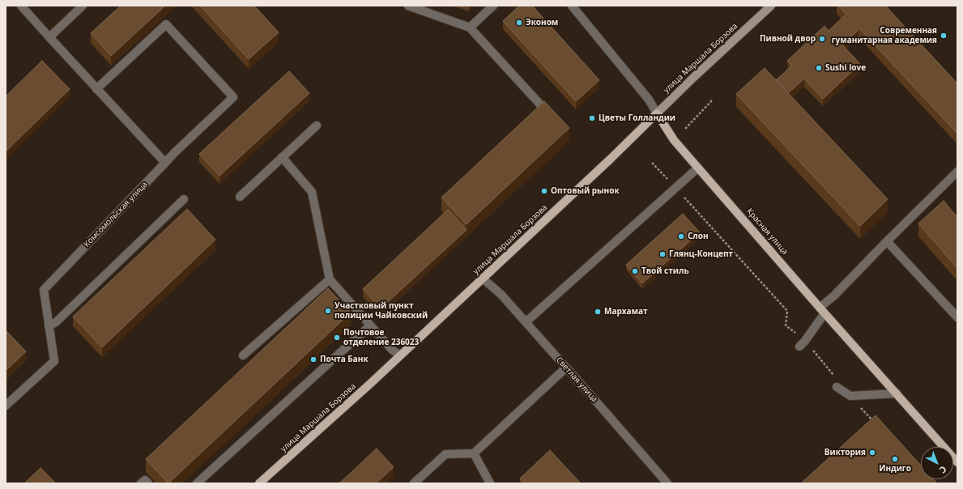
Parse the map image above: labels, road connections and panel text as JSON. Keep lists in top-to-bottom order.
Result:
{
  "streets": {
    "main road": ["улица Маршала Борзова", "Красная улица"],
    "street": ["Комсомольская улица", "Светлая улица"]
  },
  "crossings": [
    ["улица Маршала Борзова", "Красная улица"],
    ["улица Маршала Борзова", "Светлая улица"]
  ],
  "places": [
    "Эконом",
    "Современная гуманитарная академия",
    "Пивной двор",
    "Sushi love",
    "Цветы Голландии",
    "Оптовый рынок",
    "Слон",
    "Глянц-Концепт",
    "Твой стиль",
    "Участковый пункт полиции Чайковский",
    "Мархамат",
    "Почтовое отделение 236023",
    "Почта Банк",
    "Виктория",
    "Индиго"
  ],
  "north": "bottom right"
}
